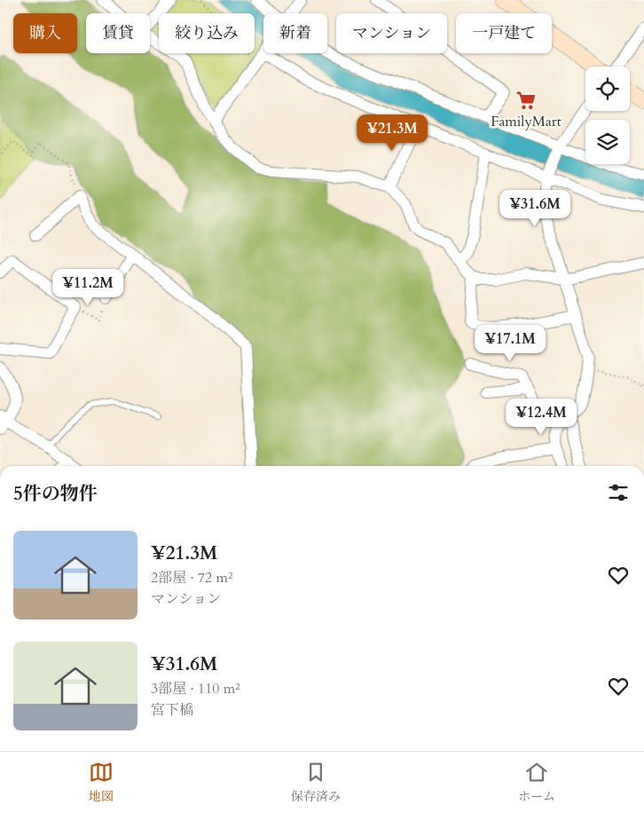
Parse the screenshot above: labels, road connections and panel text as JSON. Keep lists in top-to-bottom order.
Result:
{
  "places": {
    "supermarket": ["FamilyMart"]
  },
  "page": {
    "chip": [
      "購入",
      "賃貸",
      "絞り込み",
      "新着",
      "マンション",
      "一戸建て"
    ],
    "price": [
      "¥21.3M",
      "¥31.6M",
      "¥11.2M",
      "¥17.1M",
      "¥12.4M"
    ],
    "heading": "5件の物件",
    "list": [
      {
        "name": "¥21.3M",
        "note": "2部屋 · 72 m² · マンション"
      },
      {
        "name": "¥31.6M",
        "note": "3部屋 · 110 m² · 宮下橋"
      }
    ],
    "tabs": ["地図", "保存済み", "ホーム"]
  }
}
